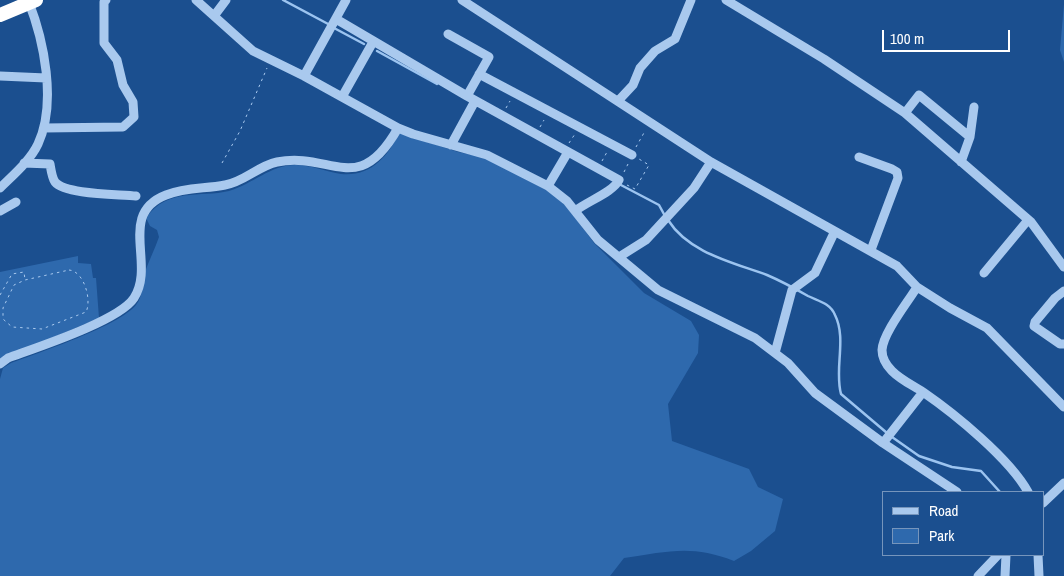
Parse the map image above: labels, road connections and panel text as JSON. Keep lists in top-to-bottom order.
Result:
{
  "legend": ["Road", "Park"],
  "scale_bar": "100 m"
}
